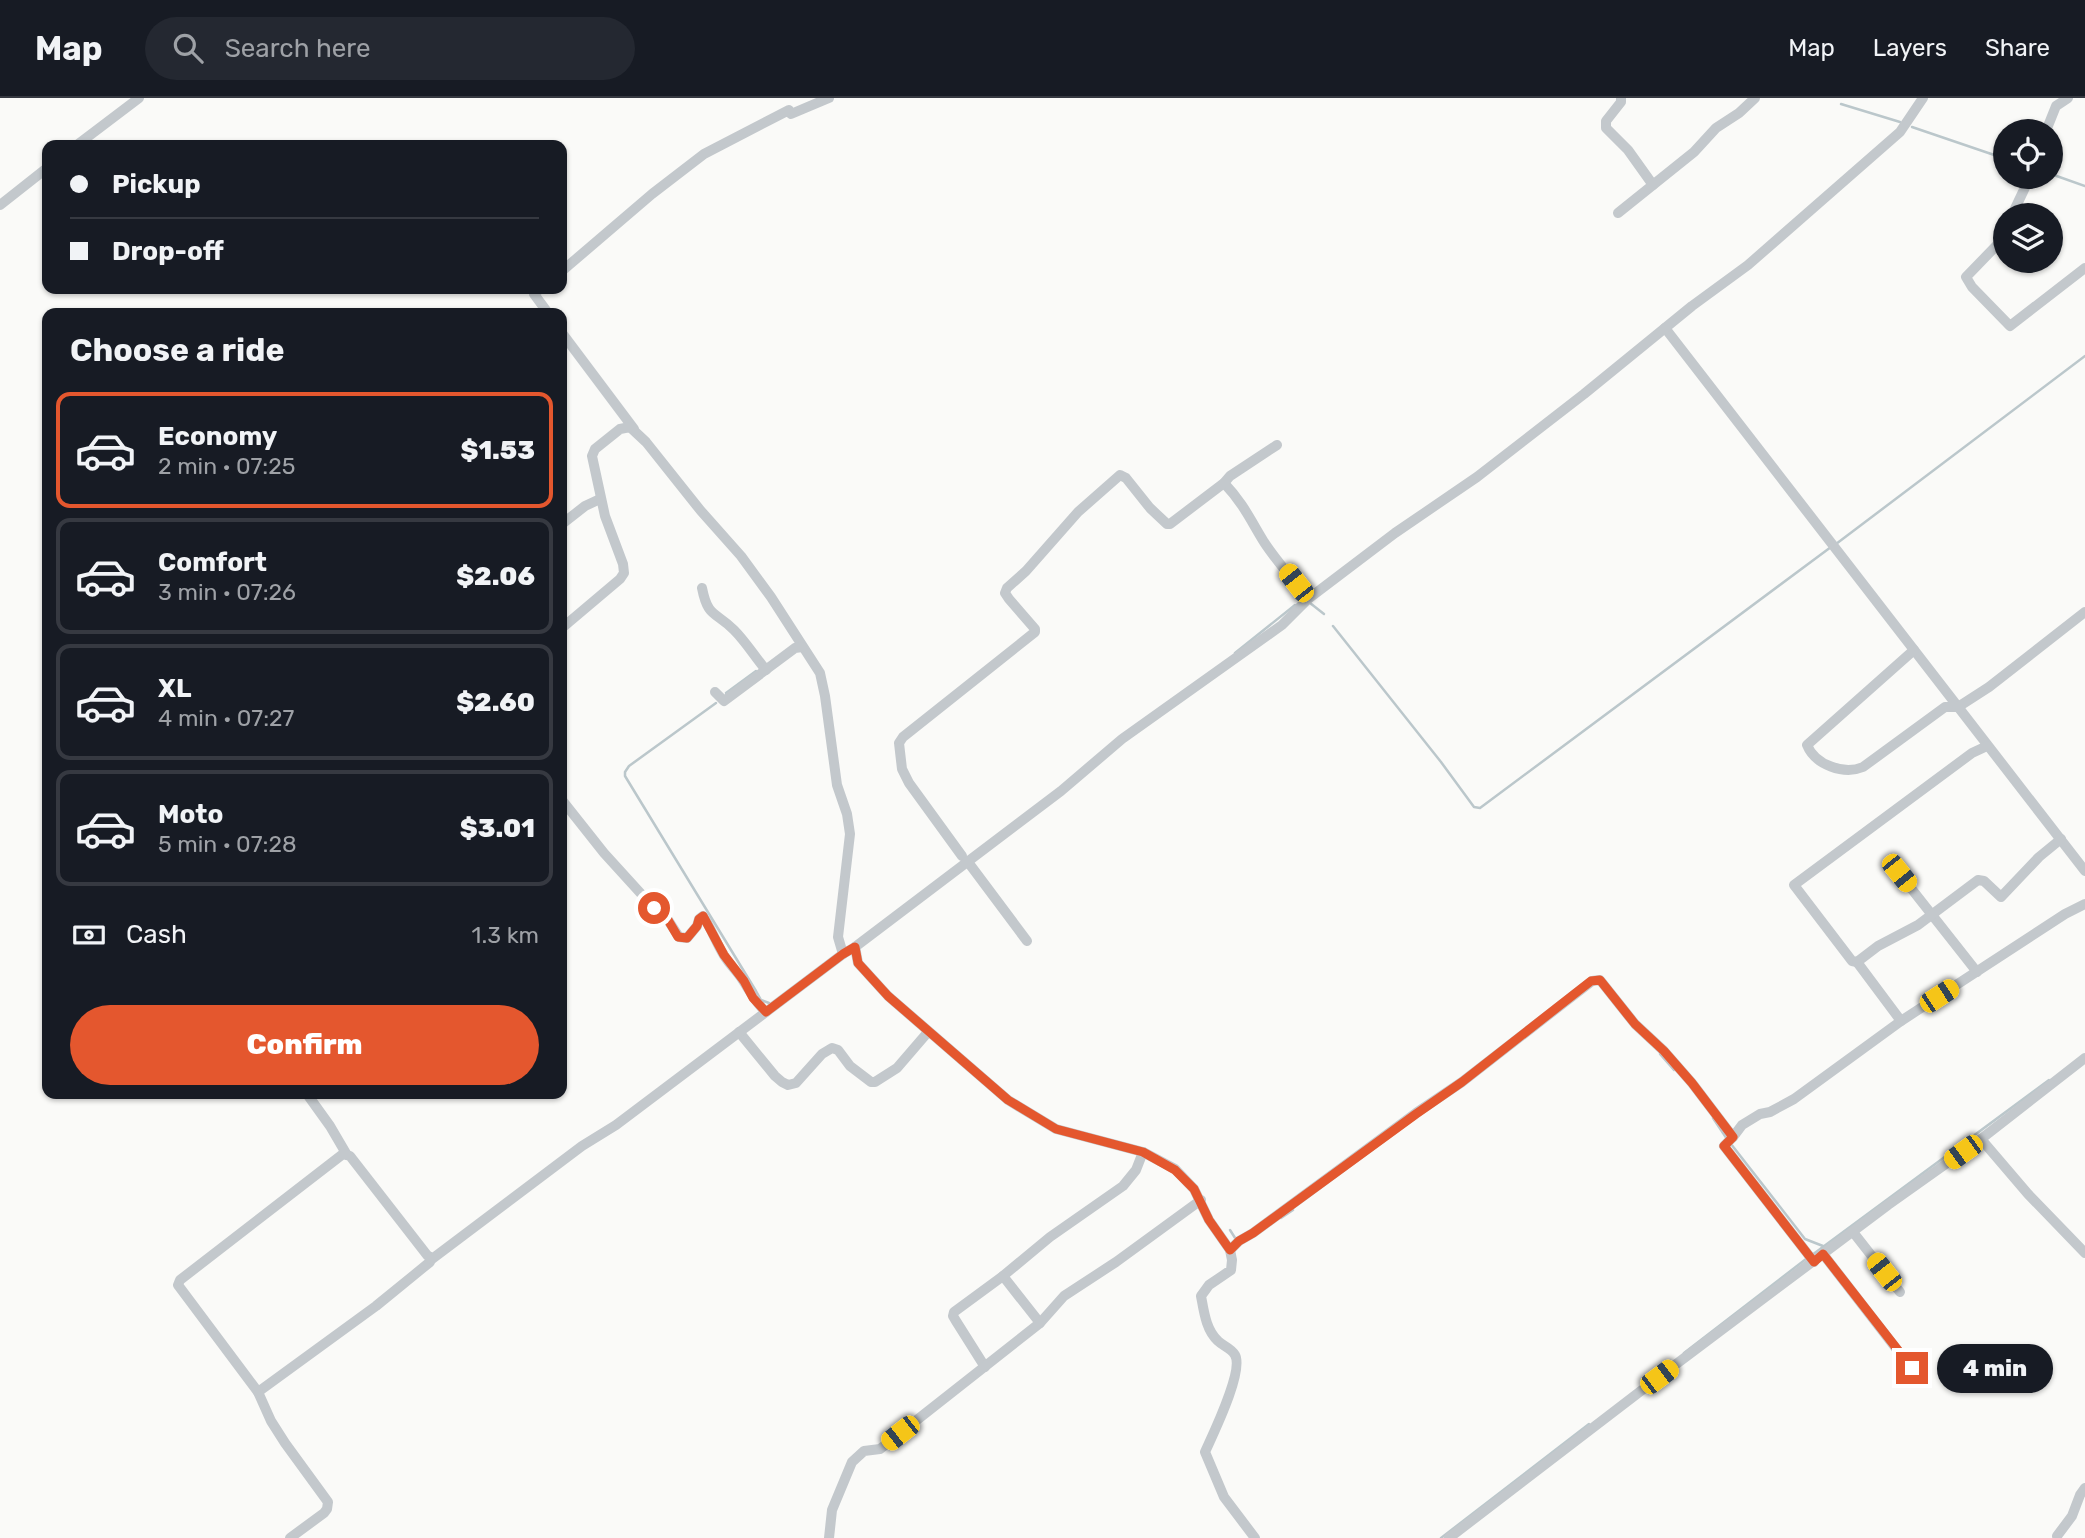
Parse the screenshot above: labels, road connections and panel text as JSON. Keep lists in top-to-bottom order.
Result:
{
  "page": {
    "header": "Map",
    "search": "Search here",
    "nav": ["Map", "Layers", "Share"],
    "banner": ["Pickup", "Drop-off"],
    "heading": "Choose a ride",
    "list": [
      {
        "name": "Economy",
        "note": "2 min · 07:25",
        "value": "$1.53"
      },
      {
        "name": "Comfort",
        "note": "3 min · 07:26",
        "value": "$2.06"
      },
      {
        "name": "XL",
        "note": "4 min · 07:27",
        "value": "$2.60"
      },
      {
        "name": "Moto",
        "note": "5 min · 07:28",
        "value": "$3.01"
      }
    ],
    "pay": ["Cash", "1.3 km"],
    "buttons": "Confirm",
    "bubble": "4 min"
  }
}
